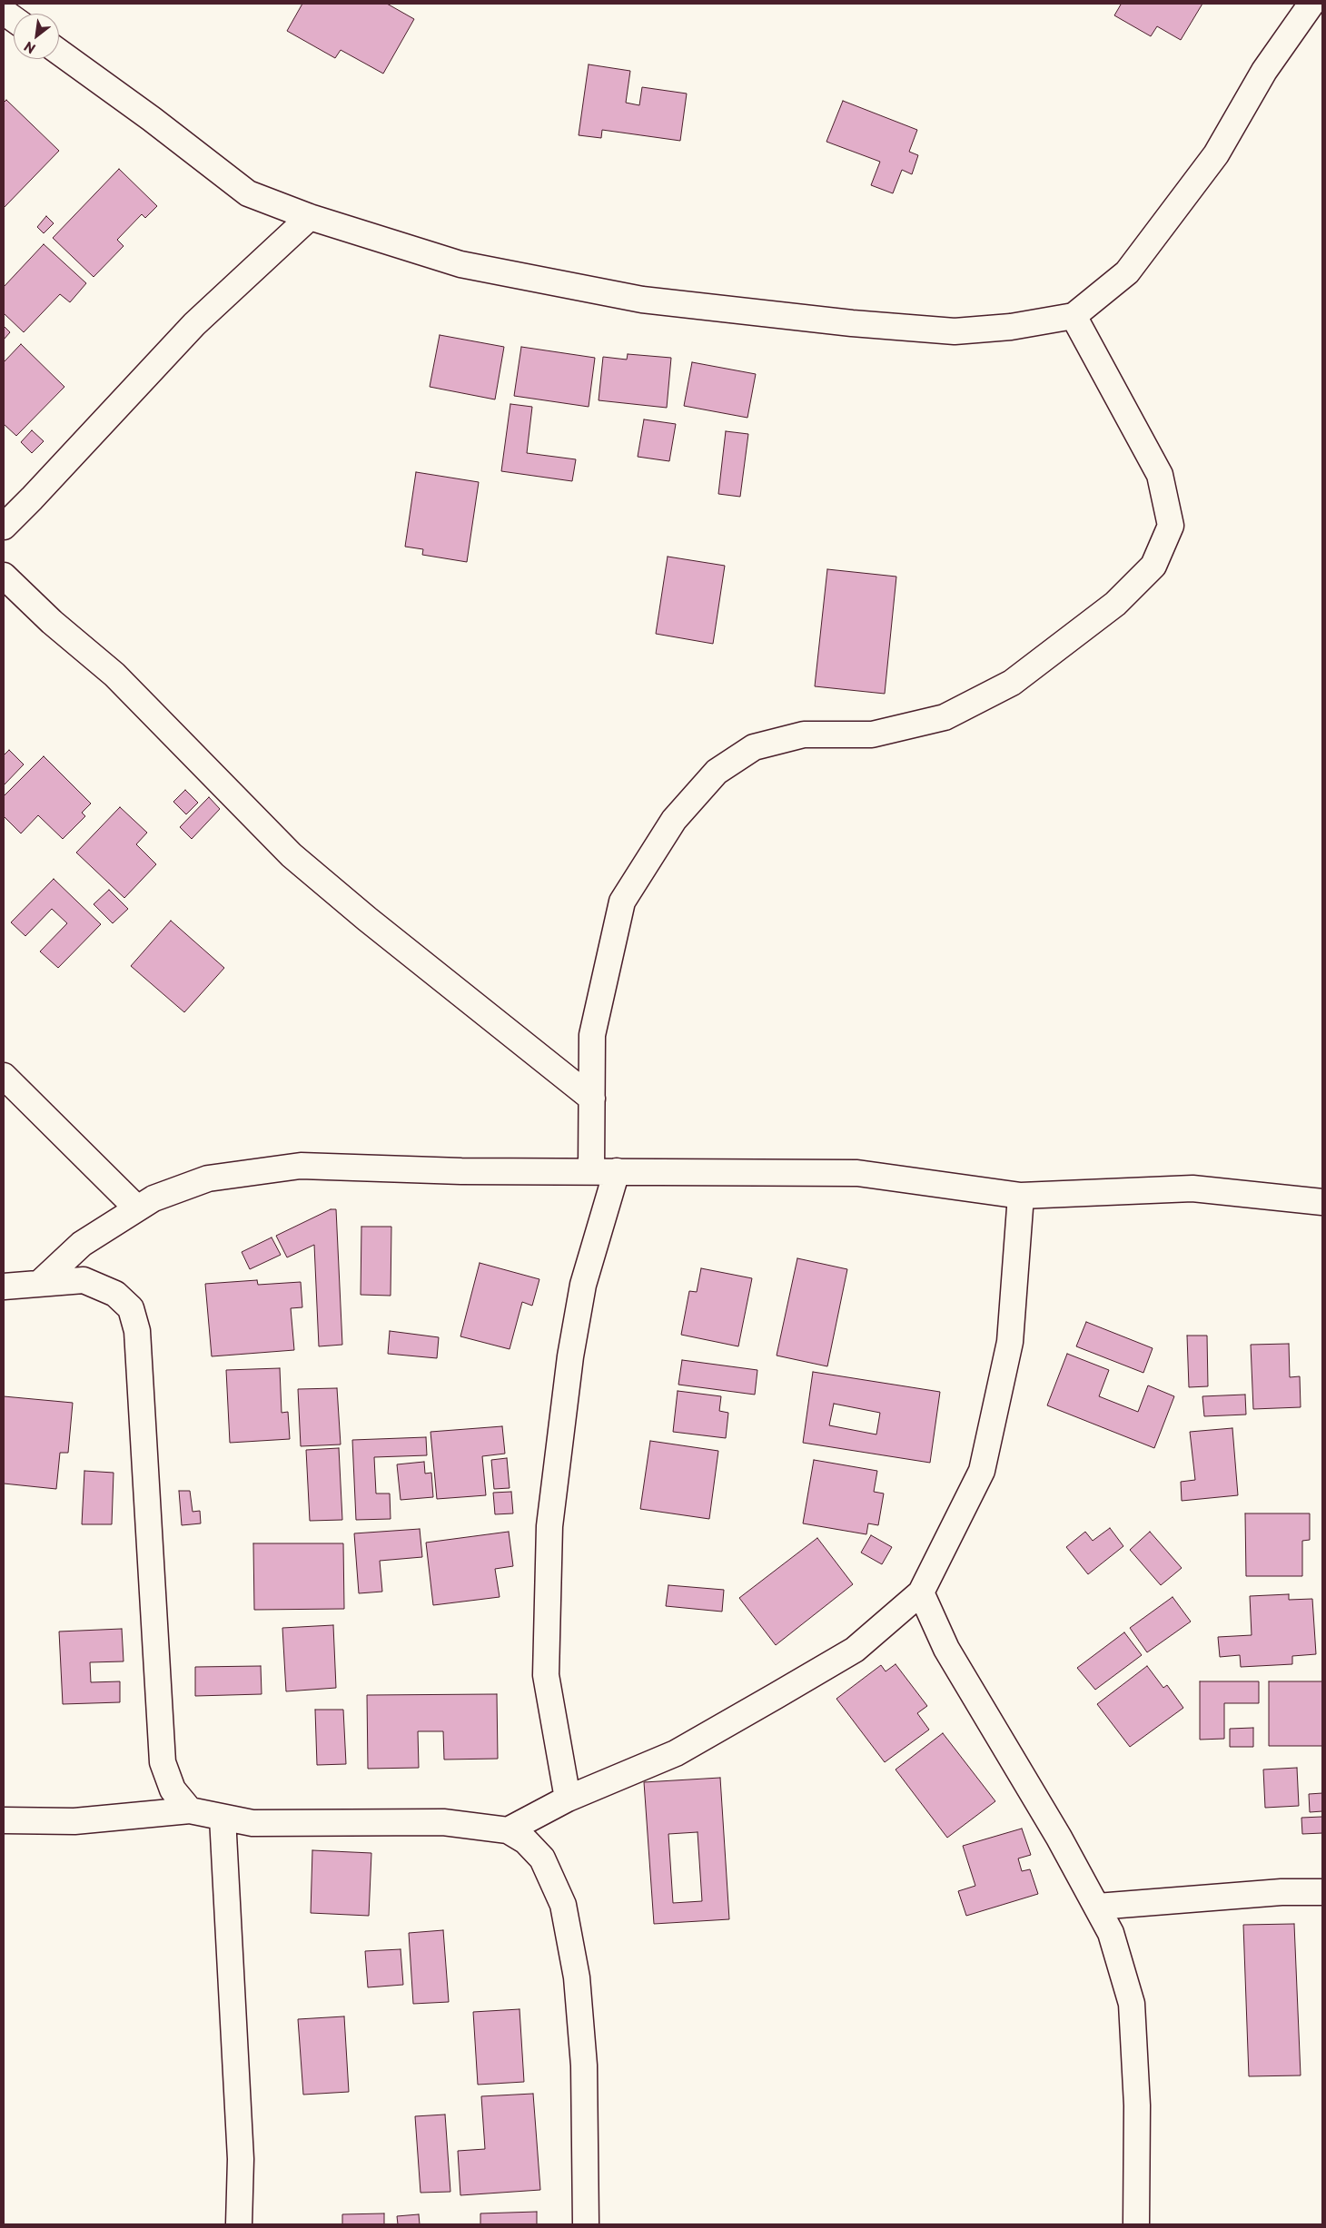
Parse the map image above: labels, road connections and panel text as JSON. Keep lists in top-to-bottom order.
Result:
{
  "north": "bottom left"
}
